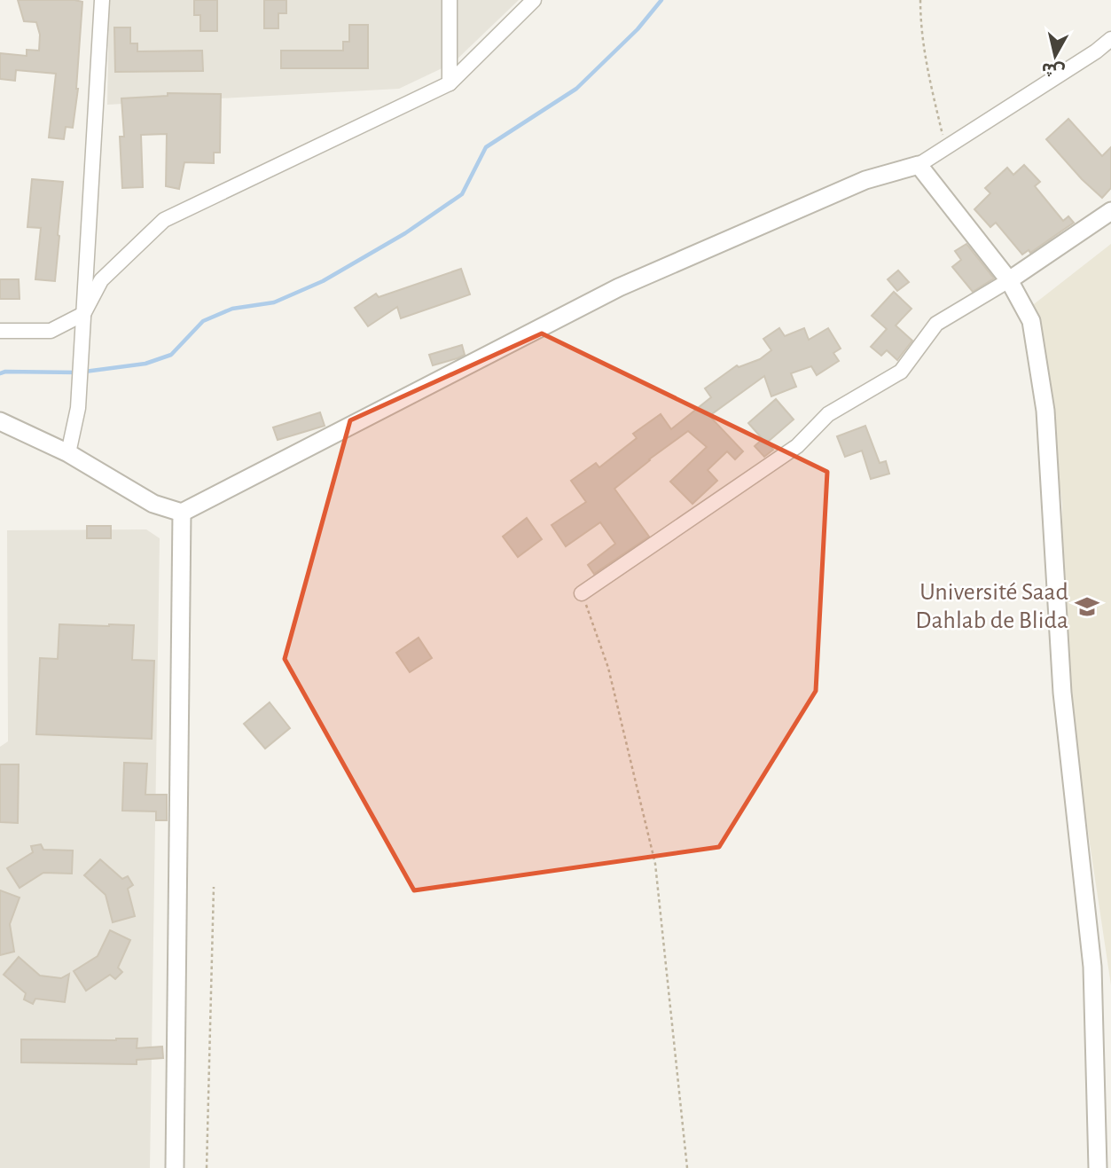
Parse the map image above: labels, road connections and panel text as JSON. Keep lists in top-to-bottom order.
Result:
{
  "places": {
    "school or university": ["Université Saad Dahlab de Blida"]
  },
  "north": "bottom"
}
